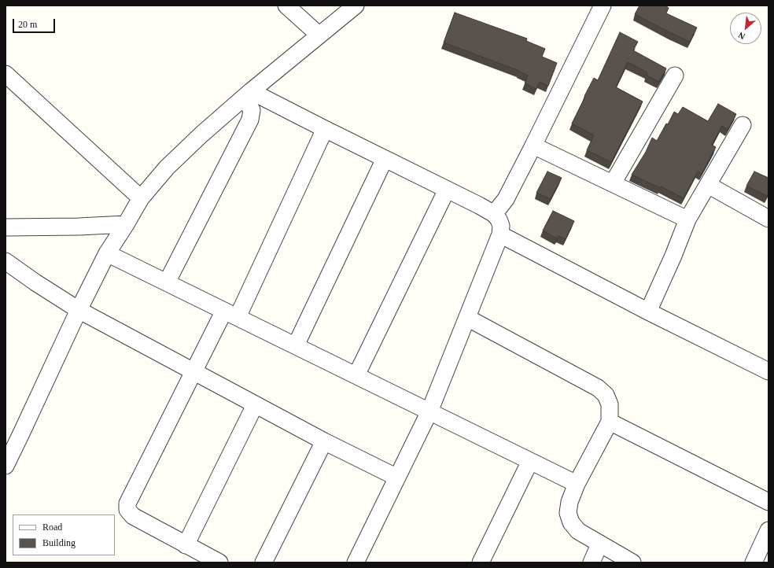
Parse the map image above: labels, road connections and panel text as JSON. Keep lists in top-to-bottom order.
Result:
{
  "legend": ["Road", "Building"],
  "scale_bar": "20 m",
  "north": "bottom left"
}
